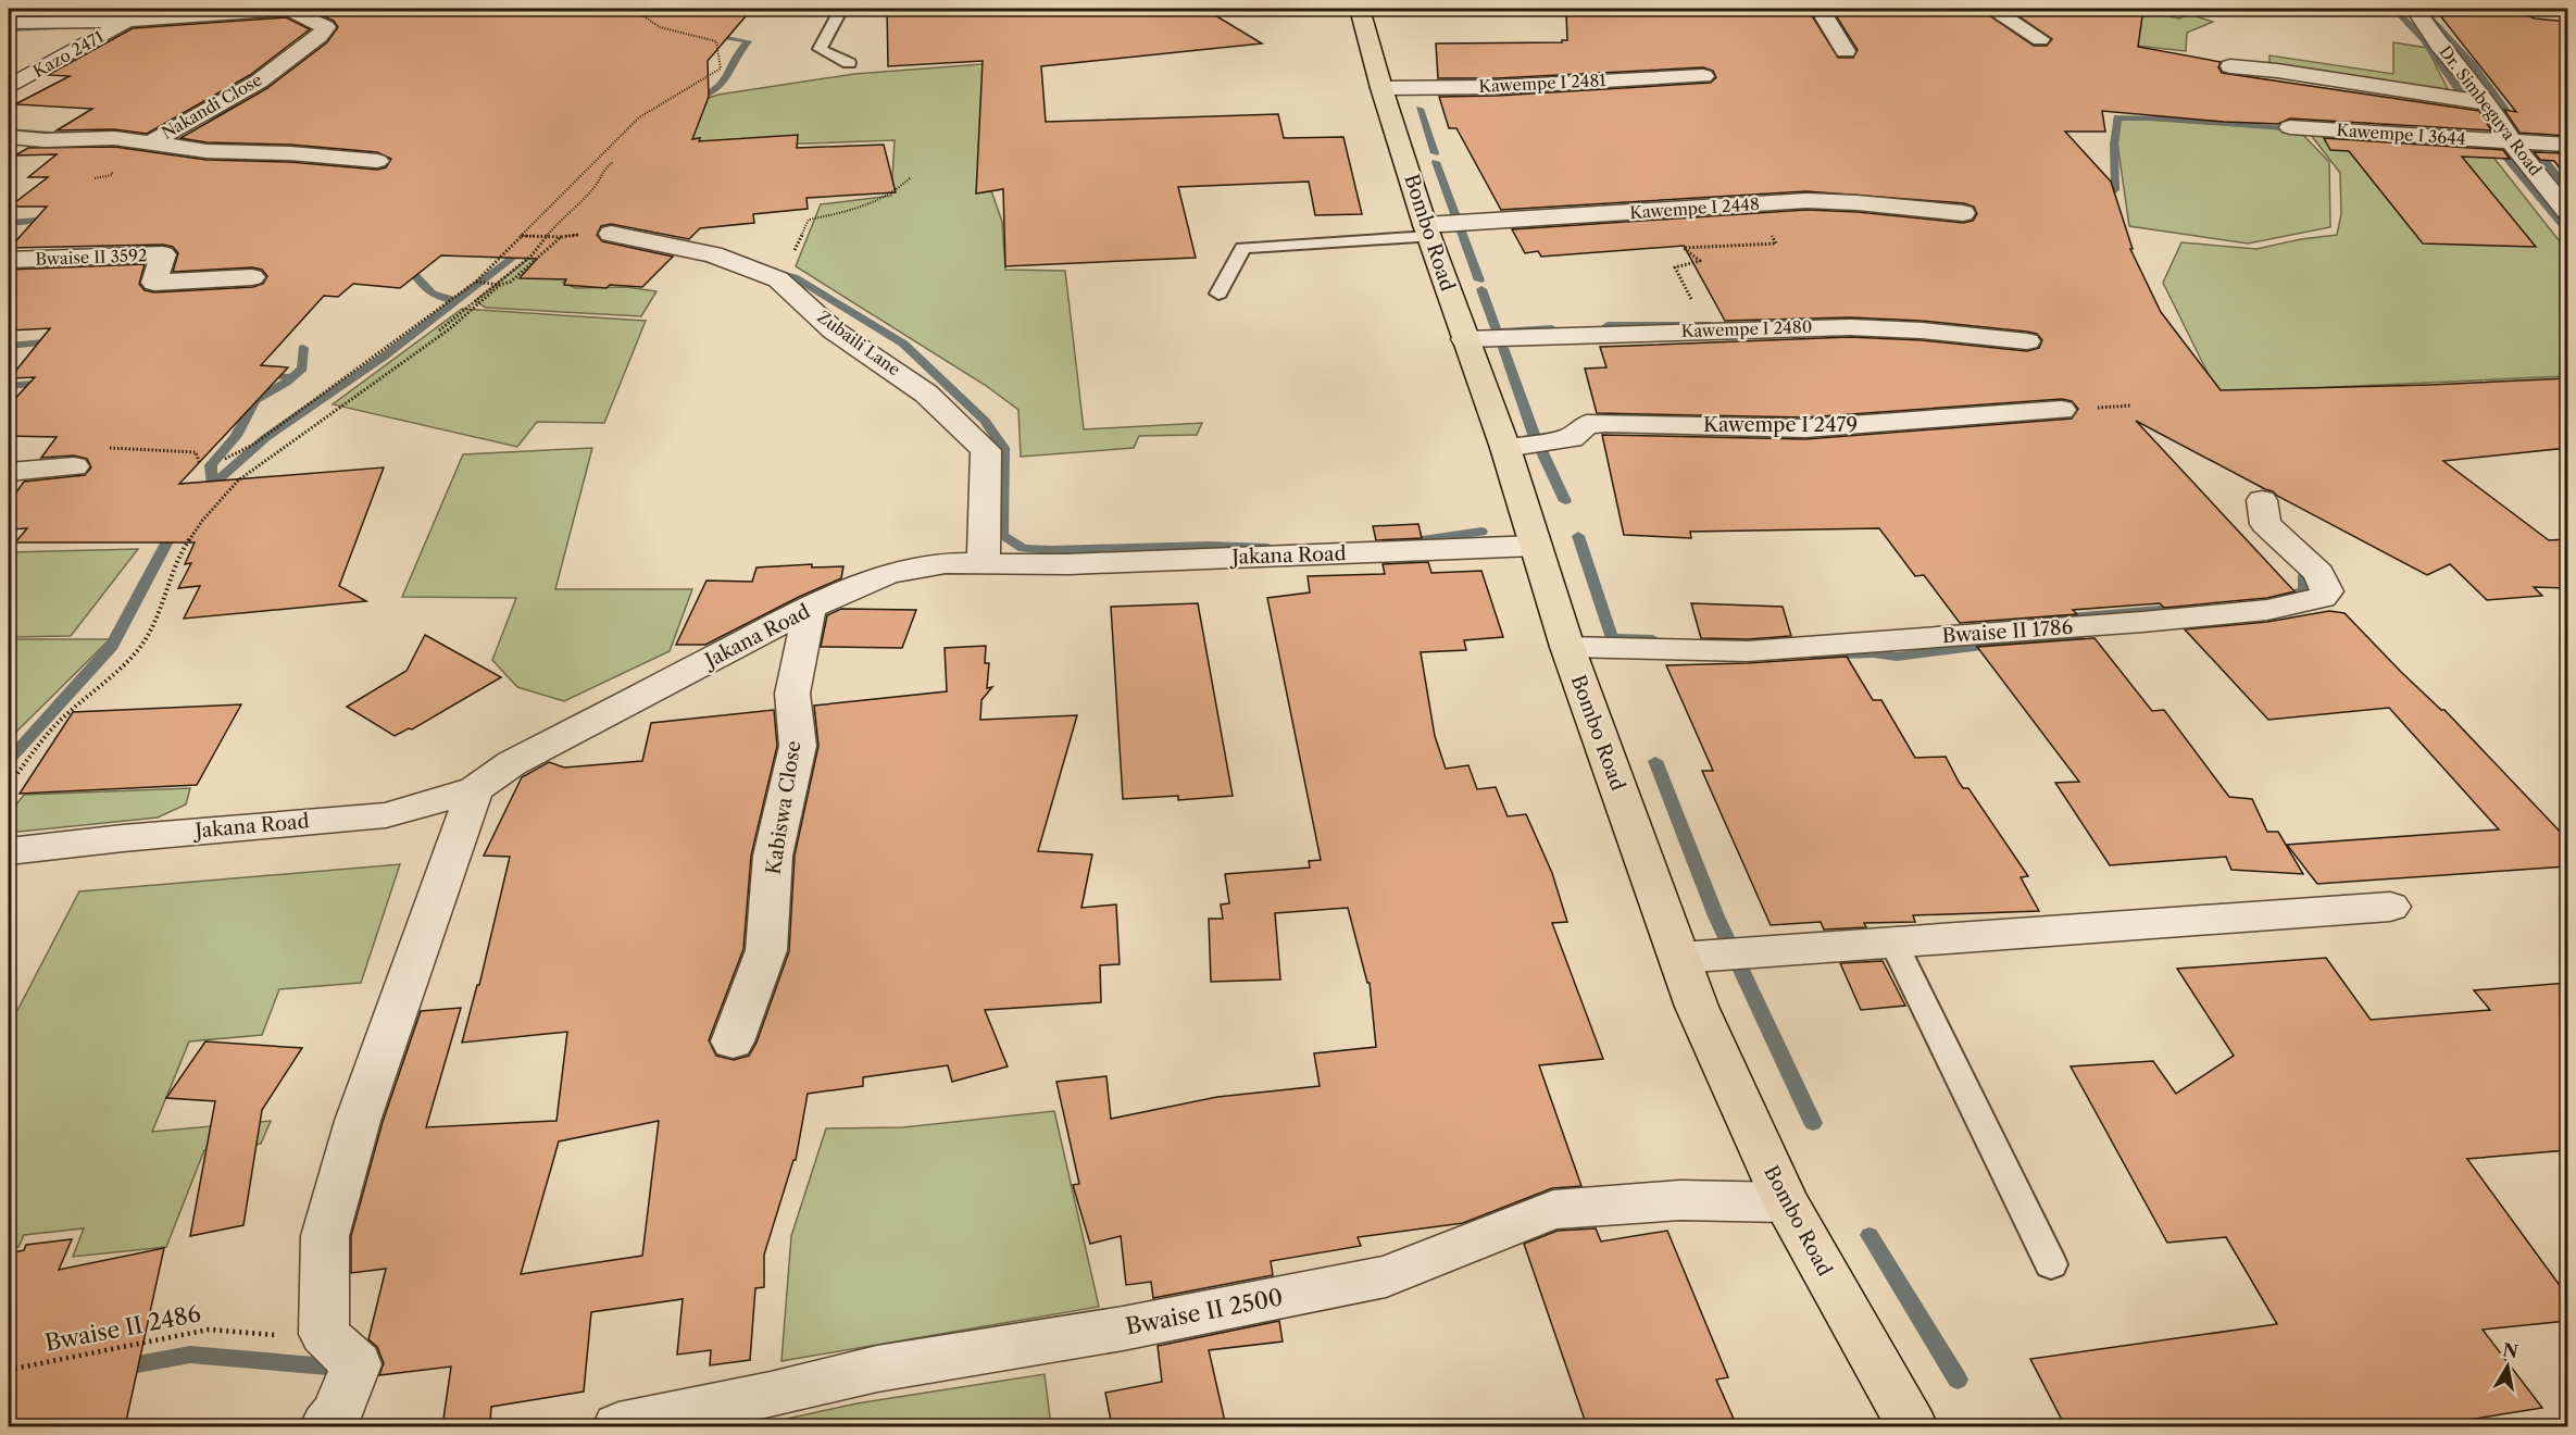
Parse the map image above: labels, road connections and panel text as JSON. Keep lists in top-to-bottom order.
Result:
{
  "streets": {
    "main road": ["Bombo Road"],
    "street": [
      "Kazo 2471",
      "Kawempe I 2481",
      "Nakandi Close",
      "Dr. Simbeguya Road",
      "Kawempe I 3644",
      "Kawempe I 2448",
      "Bwaise II 3592",
      "Kawempe I 2480",
      "Zubaili Lane",
      "Kawempe I 2479",
      "Jakana Road",
      "Bwaise II 1786",
      "Kabiswa Close",
      "Bwaise II 2500"
    ],
    "path": ["Bwaise II 2486"]
  },
  "crossings": [
    ["Kawempe I 2481", "Bombo Road"],
    ["Dr. Simbeguya Road", "Kawempe I 3644"],
    ["Kawempe I 2448", "Bombo Road"],
    ["Bombo Road", "Kawempe I 2480"],
    ["Bombo Road", "Kawempe I 2479"],
    ["Bombo Road", "Jakana Road"],
    ["Bombo Road", "Bwaise II 1786"],
    ["Bombo Road", "Bwaise II 2500"],
    ["Zubaili Lane", "Jakana Road"],
    ["Jakana Road", "Kabiswa Close"]
  ],
  "north": "top"
}
